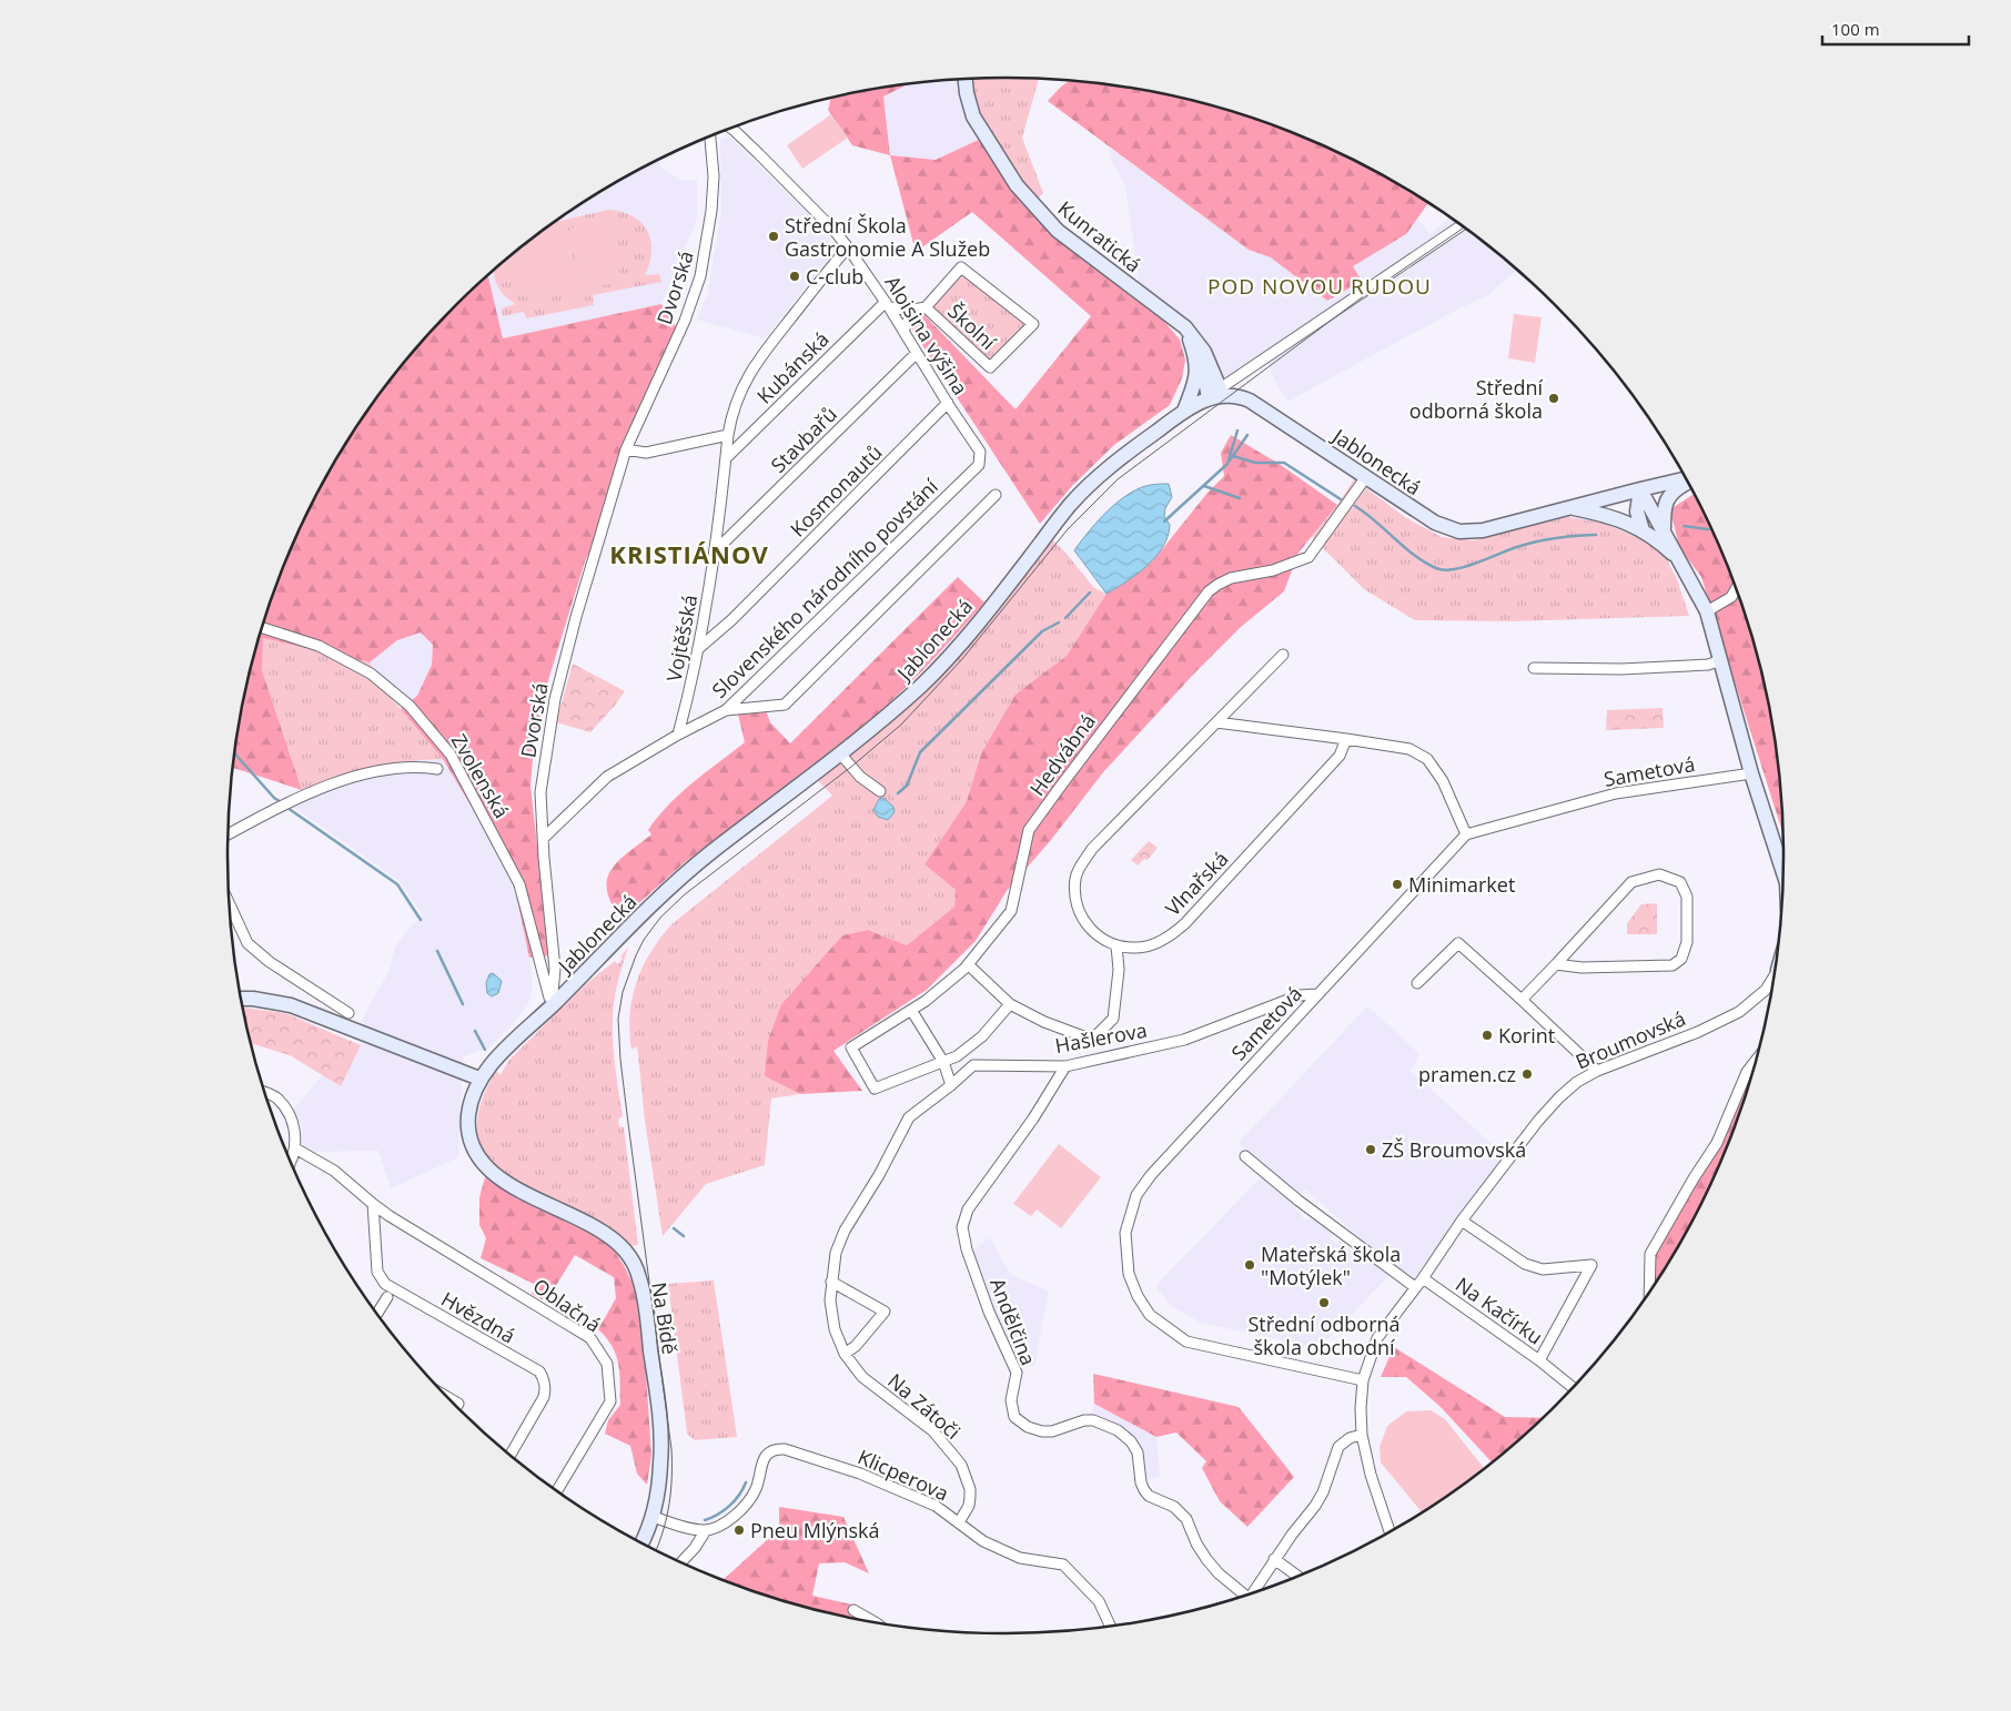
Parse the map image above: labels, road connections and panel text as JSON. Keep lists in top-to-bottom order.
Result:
{
  "streets": {
    "street": [
      "Kunratická",
      "Dvorská",
      "Školní",
      "Aloisina výšina",
      "Kubánská",
      "Stavbařů",
      "Jablonecká",
      "Kosmonautů",
      "Slovenského národního povstání",
      "Vojtěšská",
      "Hedvábná",
      "Sametová",
      "Zvolenská",
      "Vlnařská",
      "Hašlerova",
      "Broumovská",
      "Oblačná",
      "Na Kačírku",
      "Hvězdná",
      "Na Bídě",
      "Andělčina",
      "Na Zátoči",
      "Klicperova"
    ]
  },
  "crossings": [
    ["Kunratická", "Jablonecká"],
    ["Dvorská", "Jablonecká"],
    ["Dvorská", "Zvolenská"],
    ["Školní", "Aloisina výšina"],
    ["Školní", "Kubánská"],
    ["Aloisina výšina", "Kubánská"],
    ["Aloisina výšina", "Stavbařů"],
    ["Aloisina výšina", "Kosmonautů"],
    ["Aloisina výšina", "Slovenského národního povstání"],
    ["Aloisina výšina", "Vojtěšská"],
    ["Kubánská", "Vojtěšská"],
    ["Stavbařů", "Vojtěšská"],
    ["Jablonecká", "Hedvábná"],
    ["Jablonecká", "Zvolenská"],
    ["Jablonecká", "Na Bídě"],
    ["Kosmonautů", "Vojtěšská"],
    ["Slovenského národního povstání", "Vojtěšská"],
    ["Sametová", "Hašlerova"],
    ["Sametová", "Broumovská"],
    ["Hašlerova", "Andělčina"],
    ["Hašlerova", "Na Zátoči"],
    ["Broumovská", "Na Kačírku"],
    ["Oblačná", "Hvězdná"],
    ["Na Zátoči", "Klicperova"]
  ],
  "districts": ["POD NOVOU RUDOU", "KRISTIÁNOV"],
  "places": [
    "Střední Škola Gastronomie A Služeb",
    "C-club",
    "Střední odborná škola",
    "Minimarket",
    "Korint",
    "pramen.cz",
    "ZŠ Broumovská",
    "Mateřská škola \"Motýlek\"",
    "Střední odborná škola obchodní",
    "Pneu Mlýnská"
  ],
  "scale_bar": "100 m"
}
